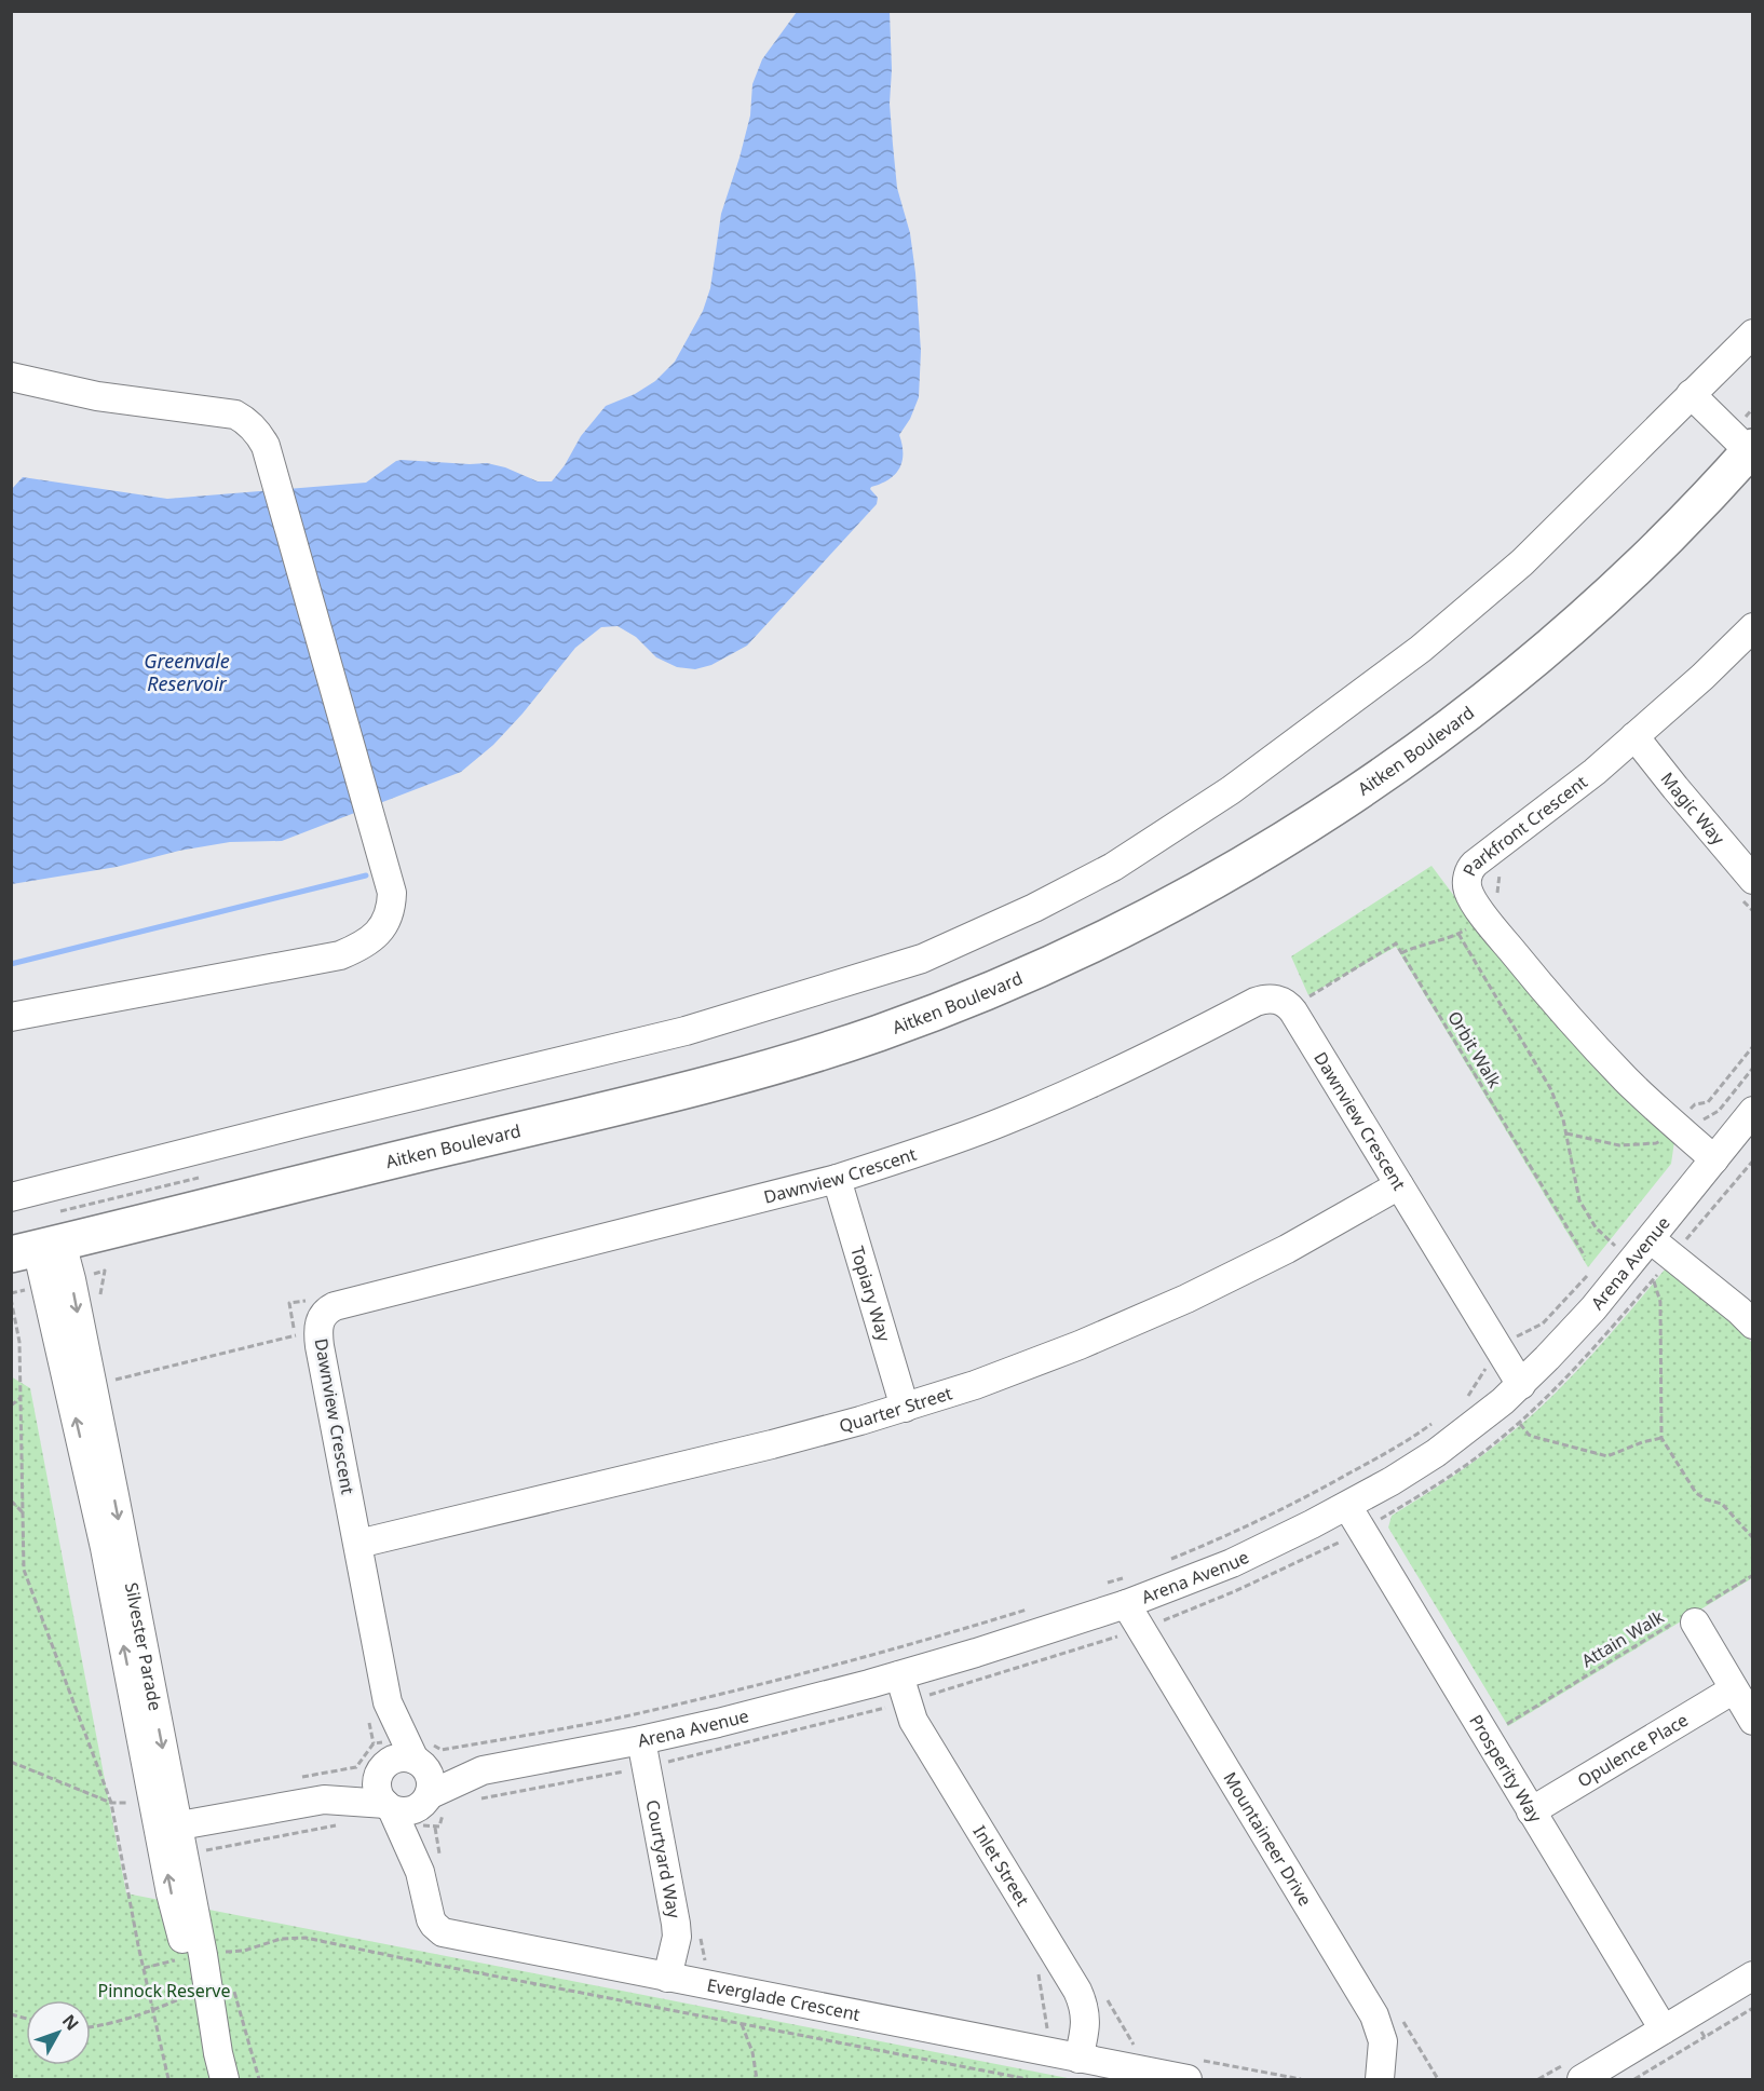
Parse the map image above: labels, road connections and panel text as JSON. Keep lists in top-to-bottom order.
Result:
{
  "streets": {
    "main road": ["Aitken Boulevard"],
    "street": [
      "Magic Way",
      "Parkfront Crescent",
      "Dawnview Crescent",
      "Arena Avenue",
      "Topiary Way",
      "Quarter Street",
      "Silvester Parade",
      "Opulence Place",
      "Prosperity Way",
      "Mountaineer Drive",
      "Courtyard Way",
      "Inlet Street",
      "Everglade Crescent"
    ],
    "path": ["Orbit Walk", "Attain Walk"]
  },
  "crossings": [
    ["Aitken Boulevard", "Silvester Parade"],
    ["Magic Way", "Parkfront Crescent"],
    ["Parkfront Crescent", "Arena Avenue"],
    ["Dawnview Crescent", "Arena Avenue"],
    ["Dawnview Crescent", "Topiary Way"],
    ["Dawnview Crescent", "Quarter Street"],
    ["Dawnview Crescent", "Everglade Crescent"],
    ["Arena Avenue", "Prosperity Way"],
    ["Arena Avenue", "Mountaineer Drive"],
    ["Arena Avenue", "Courtyard Way"],
    ["Arena Avenue", "Inlet Street"],
    ["Arena Avenue", "Everglade Crescent"],
    ["Topiary Way", "Quarter Street"],
    ["Opulence Place", "Prosperity Way"],
    ["Courtyard Way", "Everglade Crescent"],
    ["Inlet Street", "Everglade Crescent"]
  ],
  "water": ["Greenvale Reservoir"],
  "parks": ["Pinnock Reserve"],
  "north": "top right"
}
